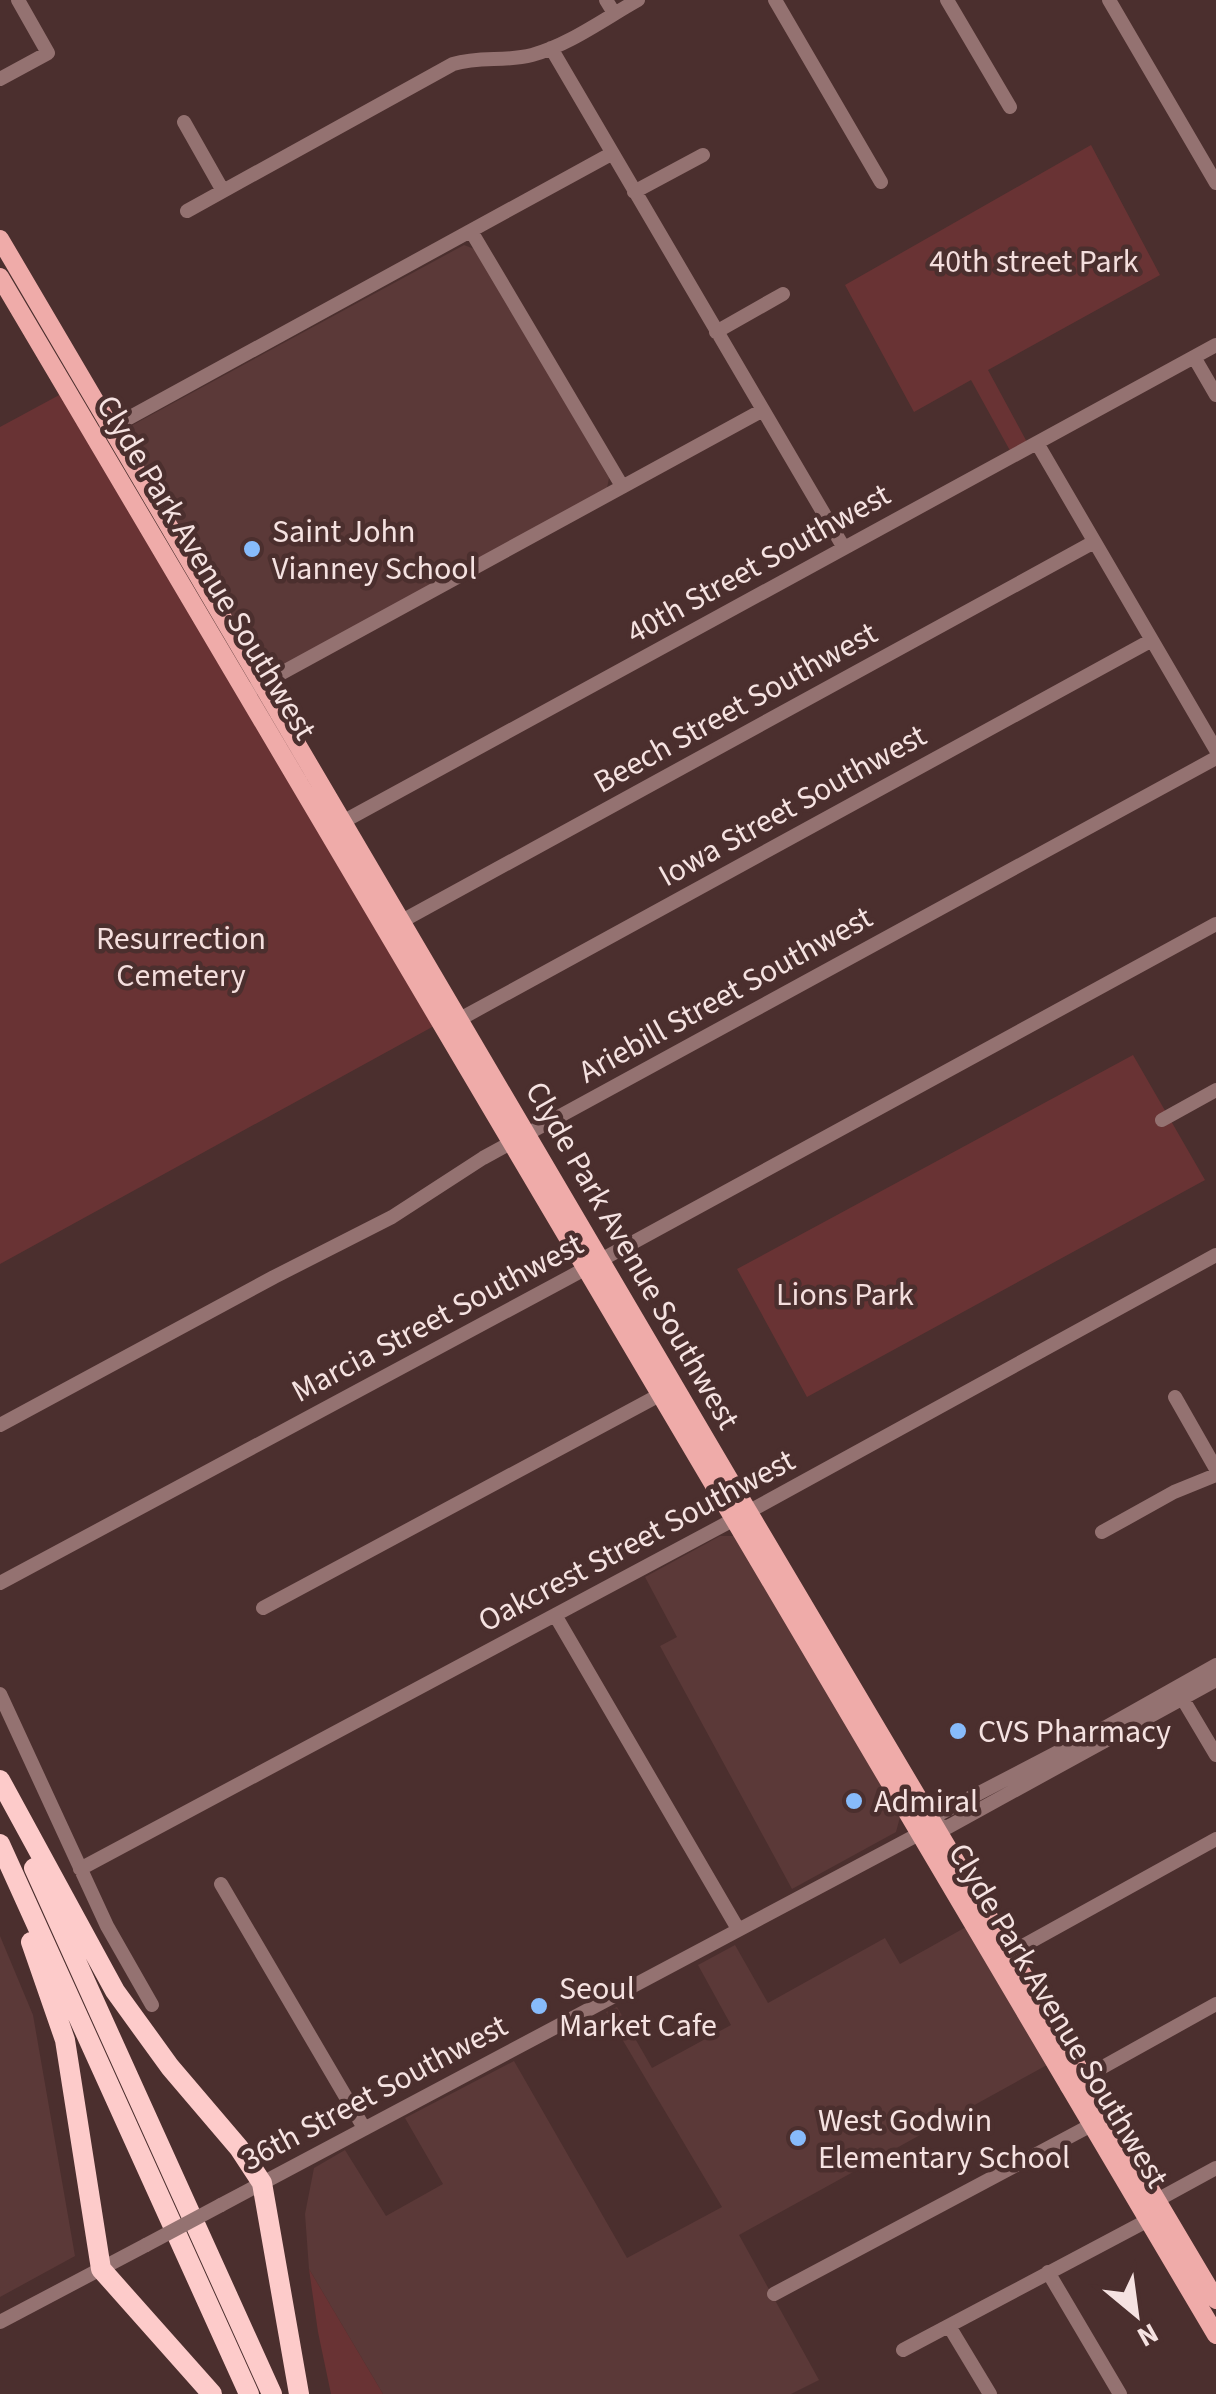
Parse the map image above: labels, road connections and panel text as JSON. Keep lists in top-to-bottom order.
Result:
{
  "streets": {
    "main road": ["Clyde Park Avenue Southwest"],
    "street": [
      "40th Street Southwest",
      "Beech Street Southwest",
      "Iowa Street Southwest",
      "Ariebill Street Southwest",
      "Marcia Street Southwest",
      "Oakcrest Street Southwest",
      "36th Street Southwest"
    ]
  },
  "crossings": [
    ["40th Street Southwest", "Clyde Park Avenue Southwest"],
    ["Clyde Park Avenue Southwest", "Beech Street Southwest"],
    ["Clyde Park Avenue Southwest", "Iowa Street Southwest"],
    ["Clyde Park Avenue Southwest", "Ariebill Street Southwest"],
    ["Clyde Park Avenue Southwest", "Marcia Street Southwest"],
    ["Clyde Park Avenue Southwest", "Oakcrest Street Southwest"],
    ["Clyde Park Avenue Southwest", "36th Street Southwest"]
  ],
  "parks": ["40th street Park", "Resurrection Cemetery", "Lions Park"],
  "places": [
    "Saint John Vianney School",
    "CVS Pharmacy",
    "Admiral",
    "Seoul Market Cafe",
    "West Godwin Elementary School"
  ],
  "north": "bottom right"
}
